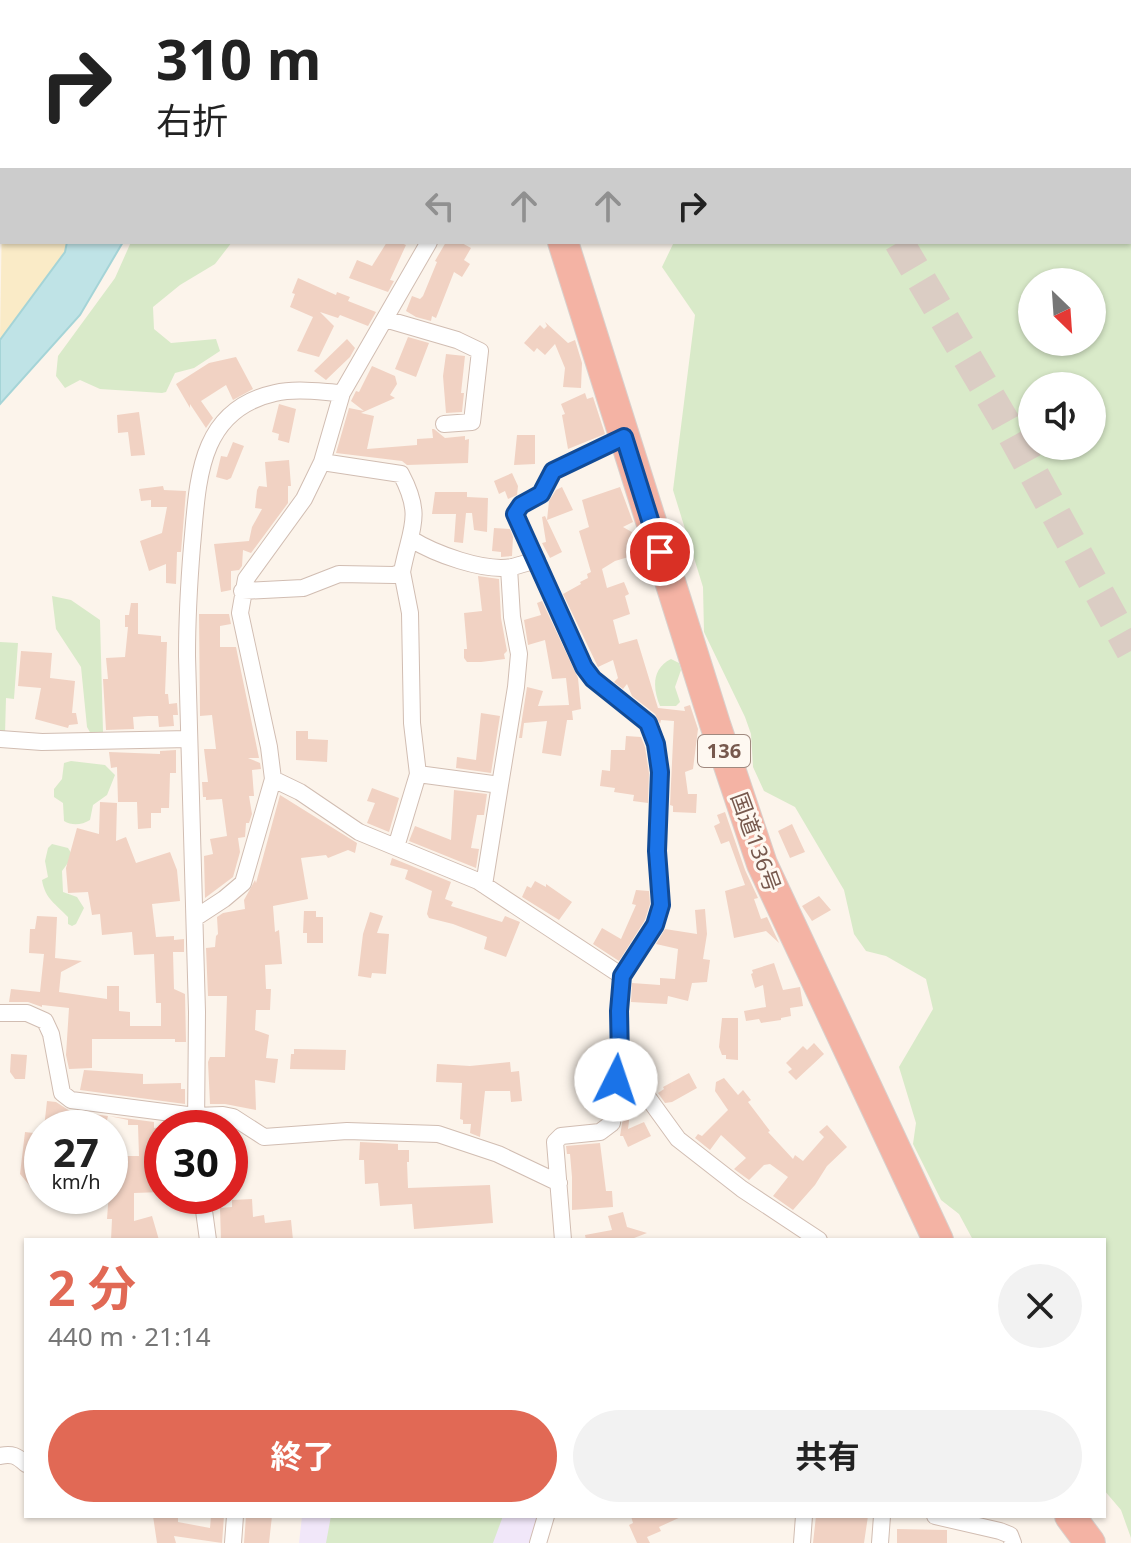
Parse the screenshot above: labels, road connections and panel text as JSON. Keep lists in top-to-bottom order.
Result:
{
  "streets": {
    "highway": ["136", "国道136号"]
  },
  "north": "bottom right",
  "page": {
    "turn": ["310 m", "右折"],
    "speed": "27 km/h",
    "limit": "30",
    "heading": ["2 分", "440 m · 21:14"],
    "buttons": ["終了", "共有"]
  }
}
